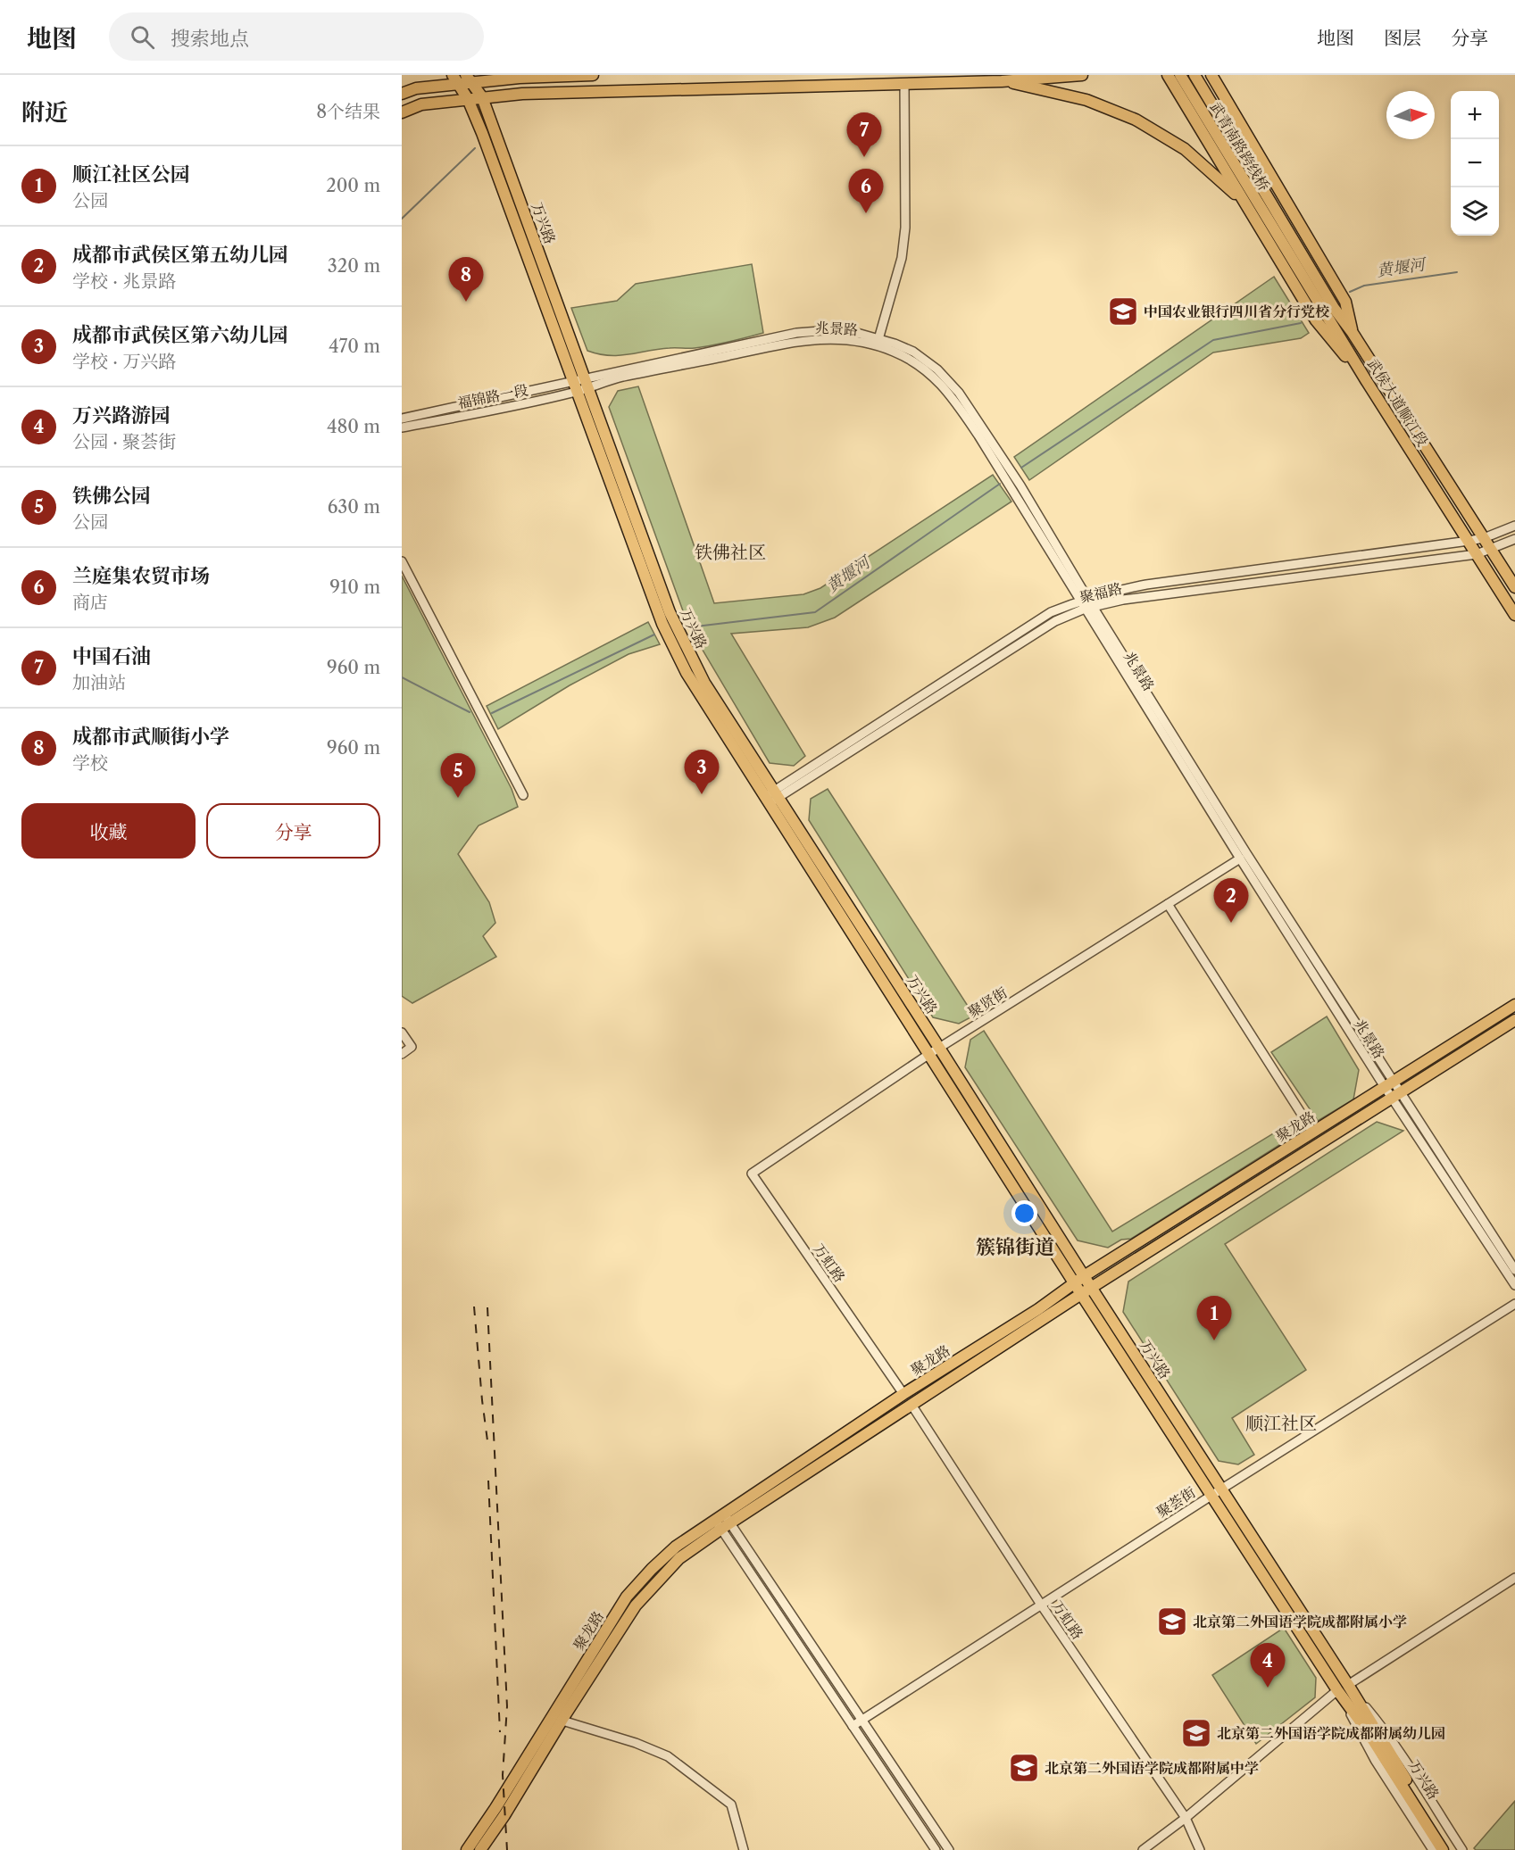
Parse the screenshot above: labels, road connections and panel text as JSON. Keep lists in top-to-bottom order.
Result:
{
  "streets": {
    "main road": [
      "武青南路跨线桥",
      "万兴路",
      "武侯大道顺江段",
      "聚龙路"
    ],
    "street": [
      "兆景路",
      "福锦路一段",
      "聚福路",
      "聚贤街",
      "万虹路",
      "聚荟街"
    ]
  },
  "crossings": [
    ["武青南路跨线桥", "武侯大道顺江段"],
    ["万兴路", "兆景路"],
    ["万兴路", "福锦路一段"],
    ["万兴路", "聚福路"],
    ["万兴路", "聚贤街"],
    ["万兴路", "聚龙路"],
    ["万兴路", "聚荟街"],
    ["兆景路", "福锦路一段"],
    ["兆景路", "聚福路"],
    ["兆景路", "聚贤街"],
    ["兆景路", "聚龙路"],
    ["武侯大道顺江段", "聚福路"],
    ["聚贤街", "万虹路"],
    ["聚龙路", "万虹路"],
    ["万虹路", "聚荟街"]
  ],
  "districts": ["铁佛社区", "簇锦街道", "顺江社区"],
  "water": ["黄堰河"],
  "places": {
    "school or university": [
      "中国农业银行四川省分行党校",
      "北京第二外国语学院成都附属小学",
      "北京第二外国语学院成都附属幼儿园",
      "北京第二外国语学院成都附属中学"
    ]
  },
  "north": "right",
  "page": {
    "header": "地图",
    "search": "搜索地点",
    "nav": ["地图", "图层", "分享"],
    "heading": ["附近", "8个结果"],
    "map_buttons": ["+", "−"],
    "pins": [
      "7",
      "6",
      "8",
      "3",
      "5",
      "2",
      "1",
      "4"
    ],
    "list": [
      {
        "mark": "1",
        "name": "顺江社区公园",
        "note": "公园",
        "value": "200 m"
      },
      {
        "mark": "2",
        "name": "成都市武侯区第五幼儿园",
        "note": "学校 · 兆景路",
        "value": "320 m"
      },
      {
        "mark": "3",
        "name": "成都市武侯区第六幼儿园",
        "note": "学校 · 万兴路",
        "value": "470 m"
      },
      {
        "mark": "4",
        "name": "万兴路游园",
        "note": "公园 · 聚荟街",
        "value": "480 m"
      },
      {
        "mark": "5",
        "name": "铁佛公园",
        "note": "公园",
        "value": "630 m"
      },
      {
        "mark": "6",
        "name": "兰庭集农贸市场",
        "note": "商店",
        "value": "910 m"
      },
      {
        "mark": "7",
        "name": "中国石油",
        "note": "加油站",
        "value": "960 m"
      },
      {
        "mark": "8",
        "name": "成都市武顺街小学",
        "note": "学校",
        "value": "960 m"
      }
    ],
    "buttons": ["收藏", "分享"]
  }
}
